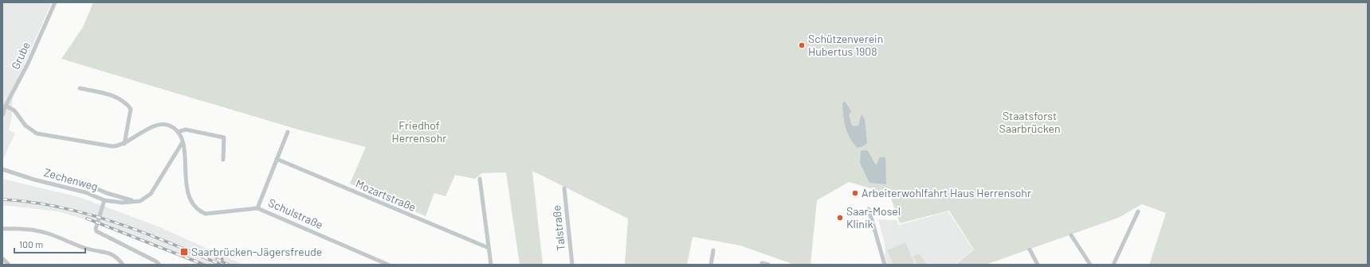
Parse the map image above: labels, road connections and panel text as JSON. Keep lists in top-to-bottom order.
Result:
{
  "streets": {
    "street": [
      "Grube",
      "Zechenweg",
      "Mozartstraße",
      "Schulstraße",
      "Talstraße"
    ]
  },
  "crossings": [
    ["Zechenweg", "Schulstraße"]
  ],
  "parks": ["Staatsforst Saarbrücken", "Friedhof Herrensohr"],
  "places": {
    "other": ["Schützenverein Hubertus 1908", "Arbeiterwohlfahrt Haus Herrensohr", "Saar-Mosel Klinik"],
    "transit": ["Saarbrücken-Jägersfreude"]
  },
  "scale_bar": "100 m"
}
